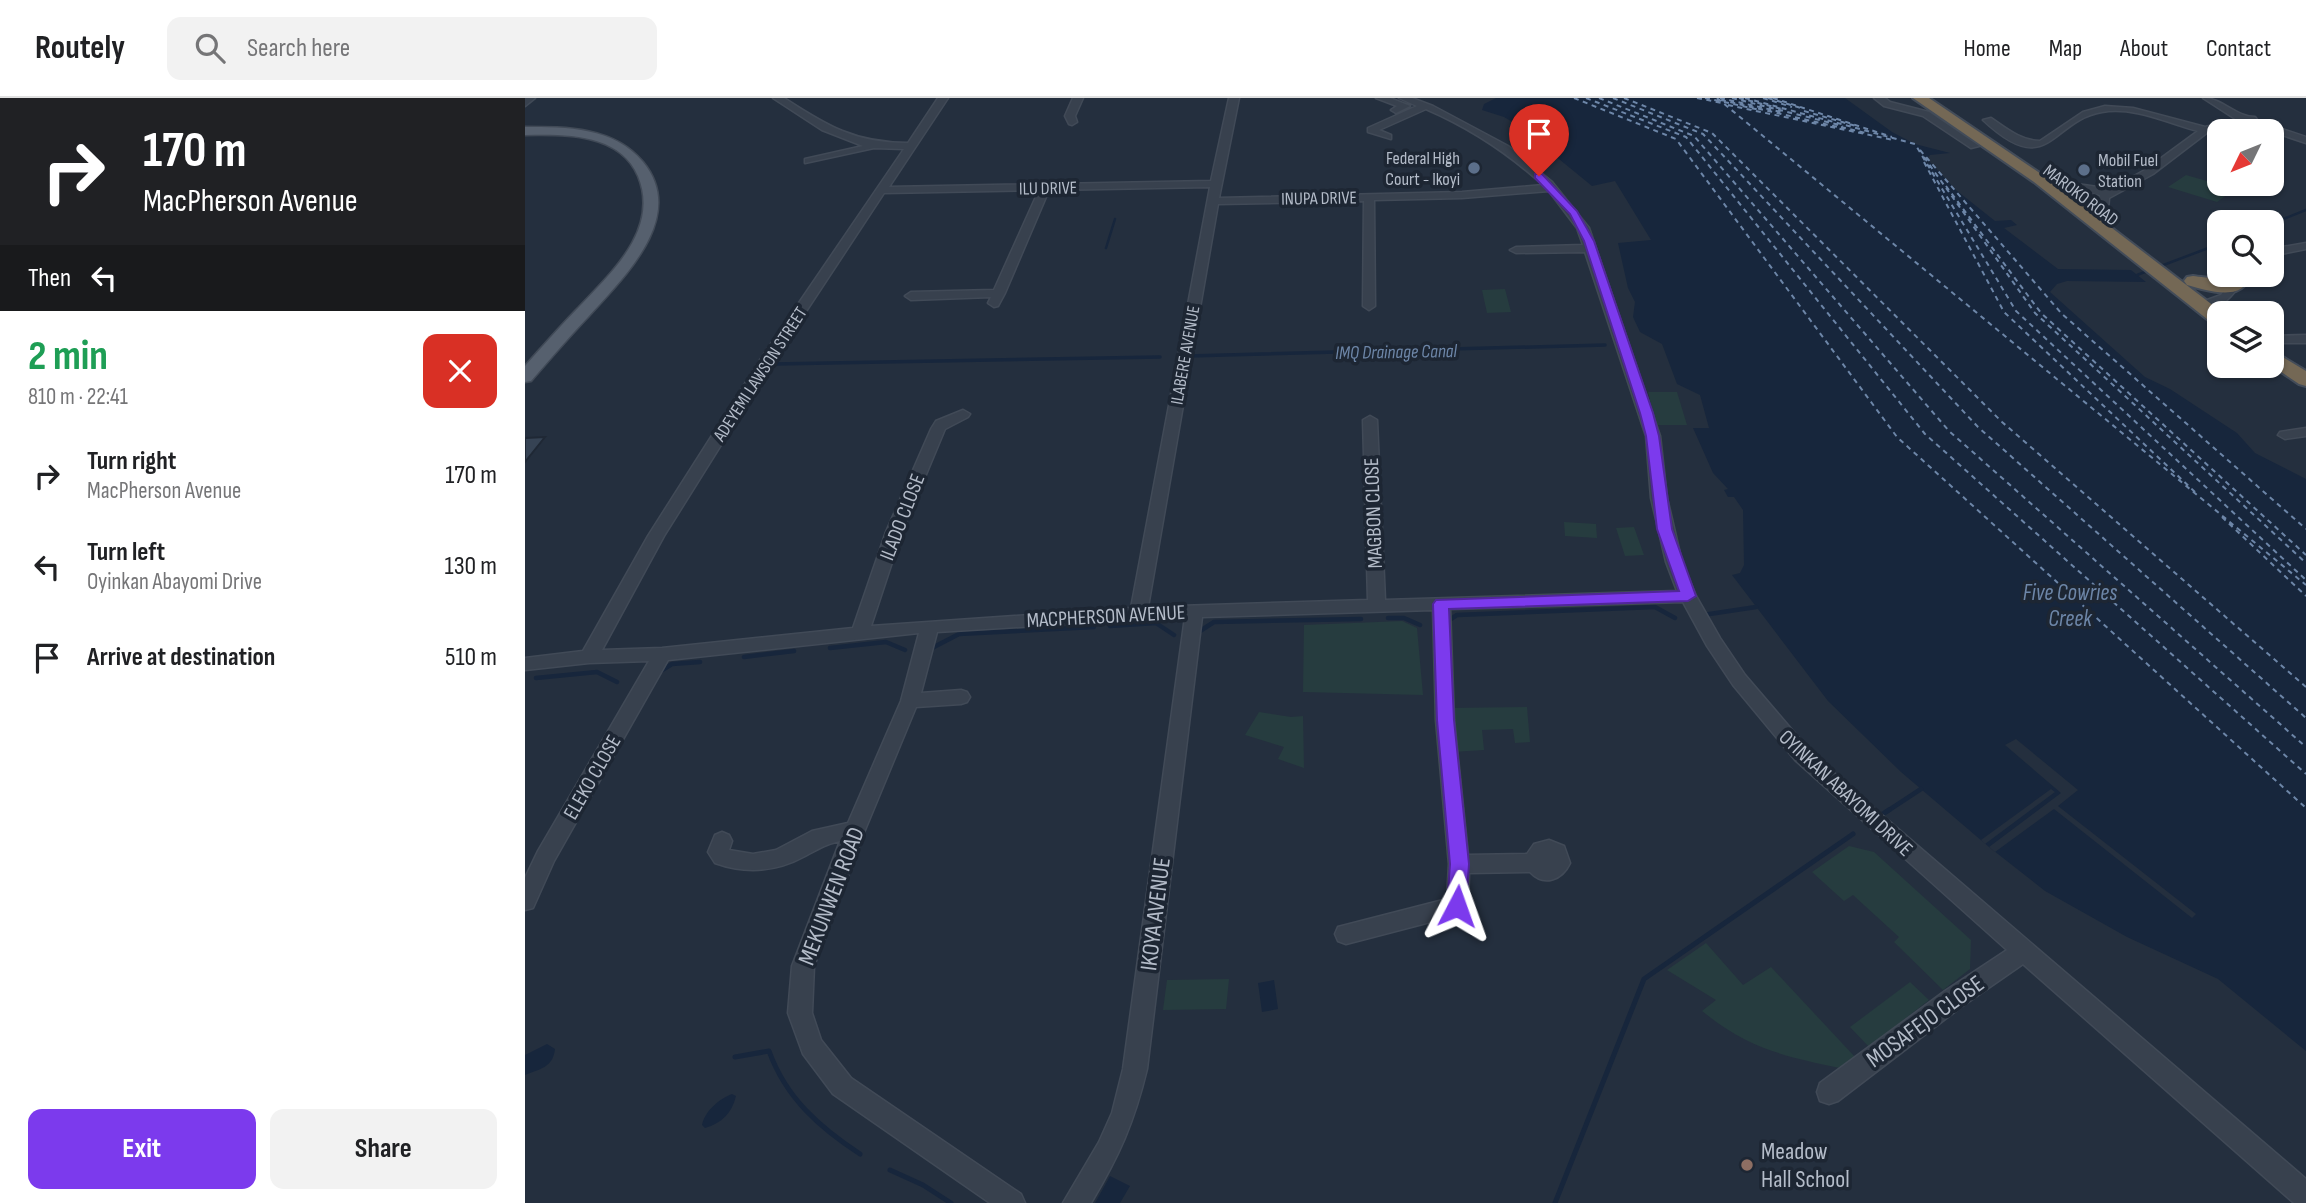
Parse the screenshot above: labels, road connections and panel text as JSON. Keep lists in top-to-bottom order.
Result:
{
  "streets": {
    "highway": ["MAROKO ROAD"],
    "street": [
      "ILU DRIVE",
      "INUPA DRIVE",
      "ILABERE AVENUE",
      "ADEYEMI LAWSON STREET",
      "MAGBON CLOSE",
      "ILADO CLOSE",
      "MACPHERSON AVENUE",
      "ELEKO CLOSE",
      "OYINKAN ABAYOMI DRIVE",
      "MEKUNWEN ROAD",
      "IKOYA AVENUE",
      "MOSAFEJO CLOSE"
    ]
  },
  "crossings": [
    ["ILU DRIVE", "ILABERE AVENUE"],
    ["ILU DRIVE", "ADEYEMI LAWSON STREET"],
    ["INUPA DRIVE", "ILABERE AVENUE"],
    ["INUPA DRIVE", "OYINKAN ABAYOMI DRIVE"],
    ["ILABERE AVENUE", "MACPHERSON AVENUE"],
    ["ADEYEMI LAWSON STREET", "MACPHERSON AVENUE"],
    ["MAGBON CLOSE", "MACPHERSON AVENUE"],
    ["ILADO CLOSE", "MACPHERSON AVENUE"],
    ["MACPHERSON AVENUE", "ELEKO CLOSE"],
    ["MACPHERSON AVENUE", "OYINKAN ABAYOMI DRIVE"],
    ["MACPHERSON AVENUE", "MEKUNWEN ROAD"],
    ["MACPHERSON AVENUE", "IKOYA AVENUE"],
    ["OYINKAN ABAYOMI DRIVE", "MOSAFEJO CLOSE"]
  ],
  "water": ["IMQ Drainage Canal", "Five Cowries Creek"],
  "places": ["Federal High Court - Ikoyi", "Mobil Fuel Station", "Meadow Hall School"],
  "north": "bottom left",
  "page": {
    "header": "Routely",
    "search": "Search here",
    "nav": [
      "Home",
      "Map",
      "About",
      "Contact"
    ],
    "turn": ["170 m", "MacPherson Avenue"],
    "then": "Then",
    "heading": ["2 min", "810 m · 22:41"],
    "list": [
      {
        "name": "Turn right",
        "note": "MacPherson Avenue",
        "value": "170 m"
      },
      {
        "name": "Turn left",
        "note": "Oyinkan Abayomi Drive",
        "value": "130 m"
      },
      {
        "name": "Arrive at destination",
        "value": "510 m"
      }
    ],
    "buttons": ["Exit", "Share"]
  }
}
